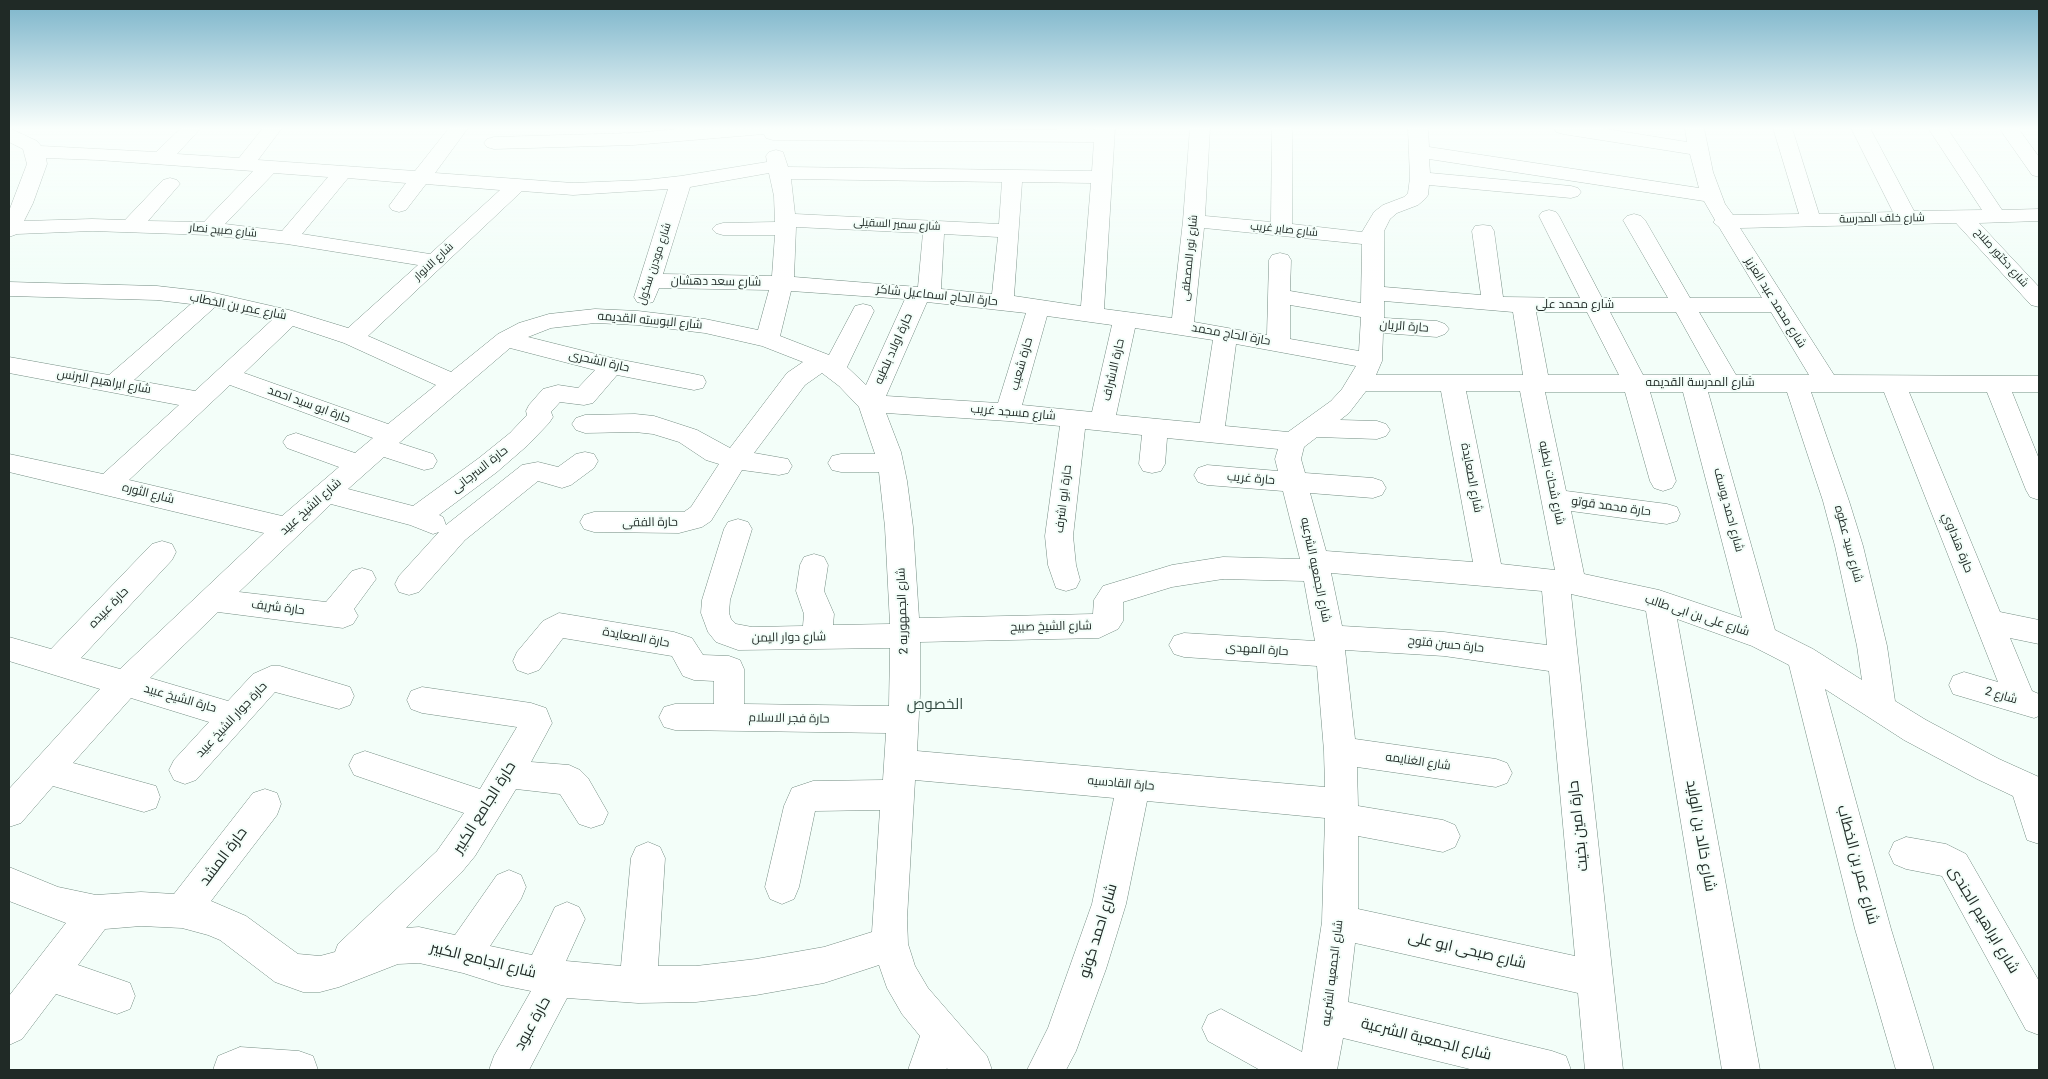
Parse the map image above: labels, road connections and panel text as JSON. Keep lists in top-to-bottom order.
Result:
{
  "streets": {
    "street": [
      "شارع خلف المدرسة",
      "شارع سمير السقيلى",
      "شارع صابر غريب",
      "شارع صبيح نصار",
      "شارع نور المصطفى",
      "شارع دكتور صلاح",
      "شارع الانوار",
      "شارع مودرن سكول",
      "شارع سعد دهشان",
      "حارة الحاج اسماعيل شاكر",
      "شارع محمد عبد العزيز",
      "شارع محمد على",
      "شارع عمر بن الخطاب",
      "شارع البوسته القديمه",
      "حارة الريان",
      "حارة الحاج محمد",
      "حارة اولاد بلطيه",
      "حارة الشحرى",
      "حارة شعيب",
      "حارة الاشراف",
      "شارع ابراهيم البرنس",
      "شارع المدرسة القديمه",
      "حارة ابو سيد احمد",
      "شارع مسجد غريب",
      "حارة السرجانى",
      "شارع الصعايدة",
      "حارة غريب",
      "شارع شحات بلطيه",
      "شارع الثوره",
      "حارة ابو اشرف",
      "شارع الشيخ عبيد",
      "حارة محمد قوتو",
      "شارع احمد يوسف",
      "حارة الفقى",
      "حارة هنداوي",
      "شارع سيد عطوه",
      "شارع الجمعيه الشرعيه",
      "حارة عبيده",
      "حارة شريف",
      "شارع الجمهوريه 2",
      "شارع على بن ابى طالب",
      "شارع الشيخ صبيح",
      "حارة الصعايدة",
      "شارع دوار اليمن",
      "حارة حسن فتوح",
      "حارة المهدى",
      "شارع 2",
      "حارة الشيخ عبيد",
      "حارة فجر الاسلام",
      "حارة جوار الشيخ عبيد",
      "شارع الغنايمه",
      "حارة القادسيه",
      "حارة الجامع الكبير",
      "حارة امين بخيت",
      "شارع خالد بن الوليد",
      "حارة المشد",
      "شارع ابراهيم الجندى",
      "شارع احمد كوتو",
      "شارع صبحى ابو على",
      "شارع الجامع الكبير",
      "حارة عبود",
      "شارع الجمعية الشرعية"
    ]
  },
  "crossings": [
    ["شارع خلف المدرسة", "شارع دكتور صلاح"],
    ["شارع خلف المدرسة", "شارع محمد عبد العزيز"],
    ["شارع سمير السقيلى", "حارة اولاد بلطيه"],
    ["شارع صابر غريب", "شارع نور المصطفى"],
    ["شارع صبيح نصار", "شارع الانوار"],
    ["شارع نور المصطفى", "حارة الحاج محمد"],
    ["شارع الانوار", "شارع عمر بن الخطاب"],
    ["شارع مودرن سكول", "شارع سعد دهشان"],
    ["شارع مودرن سكول", "شارع البوسته القديمه"],
    ["شارع سعد دهشان", "حارة الحاج اسماعيل شاكر"],
    ["حارة الحاج اسماعيل شاكر", "حارة الحاج محمد"],
    ["حارة الحاج اسماعيل شاكر", "حارة اولاد بلطيه"],
    ["شارع محمد عبد العزيز", "شارع محمد على"],
    ["شارع محمد عبد العزيز", "شارع المدرسة القديمه"],
    ["شارع محمد على", "حارة الريان"],
    ["شارع محمد على", "شارع شحات بلطيه"],
    ["شارع عمر بن الخطاب", "شارع الشيخ عبيد"],
    ["شارع عمر بن الخطاب", "شارع على بن ابى طالب"],
    ["شارع البوسته القديمه", "حارة الشحرى"],
    ["شارع البوسته القديمه", "شارع الشيخ عبيد"],
    ["شارع البوسته القديمه", "شارع الجمهوريه 2"],
    ["حارة الحاج محمد", "حارة الاشراف"],
    ["حارة الحاج محمد", "شارع المدرسة القديمه"],
    ["حارة اولاد بلطيه", "شارع مسجد غريب"],
    ["حارة اولاد بلطيه", "شارع الجمهوريه 2"],
    ["حارة الشحرى", "حارة السرجانى"],
    ["حارة الشحرى", "شارع الشيخ عبيد"],
    ["حارة شعيب", "شارع مسجد غريب"],
    ["حارة الاشراف", "شارع مسجد غريب"],
    ["شارع المدرسة القديمه", "شارع الصعايدة"],
    ["شارع المدرسة القديمه", "شارع شحات بلطيه"],
    ["شارع المدرسة القديمه", "شارع احمد يوسف"],
    ["شارع المدرسة القديمه", "حارة هنداوي"],
    ["شارع المدرسة القديمه", "شارع سيد عطوه"],
    ["حارة ابو سيد احمد", "شارع الشيخ عبيد"],
    ["شارع مسجد غريب", "حارة ابو اشرف"],
    ["شارع مسجد غريب", "شارع الجمعيه الشرعيه"],
    ["شارع مسجد غريب", "شارع الجمهوريه 2"],
    ["شارع الصعايدة", "شارع على بن ابى طالب"],
    ["حارة غريب", "شارع الجمعيه الشرعيه"],
    ["شارع شحات بلطيه", "حارة محمد قوتو"],
    ["شارع شحات بلطيه", "شارع على بن ابى طالب"],
    ["شارع شحات بلطيه", "حارة امين بخيت"],
    ["شارع الثوره", "شارع الشيخ عبيد"],
    ["شارع الشيخ عبيد", "حارة شريف"],
    ["شارع الشيخ عبيد", "حارة الشيخ عبيد"],
    ["شارع احمد يوسف", "شارع على بن ابى طالب"],
    ["حارة الفقى", "شارع الجمهوريه 2"],
    ["حارة هنداوي", "شارع 2"],
    ["شارع سيد عطوه", "شارع على بن ابى طالب"],
    ["شارع الجمعيه الشرعيه", "شارع على بن ابى طالب"],
    ["شارع الجمعيه الشرعيه", "شارع الشيخ صبيح"],
    ["شارع الجمعيه الشرعيه", "حارة حسن فتوح"],
    ["شارع الجمعيه الشرعيه", "حارة المهدى"],
    ["شارع الجمعيه الشرعيه", "شارع الغنايمه"],
    ["شارع الجمعيه الشرعيه", "حارة القادسيه"],
    ["شارع الجمعيه الشرعيه", "شارع صبحى ابو على"],
    ["شارع الجمعيه الشرعيه", "شارع الجمعية الشرعية"],
    ["شارع الجمهوريه 2", "شارع الشيخ صبيح"],
    ["شارع الجمهوريه 2", "شارع دوار اليمن"],
    ["شارع الجمهوريه 2", "حارة فجر الاسلام"],
    ["شارع الجمهوريه 2", "حارة القادسيه"],
    ["شارع الجمهوريه 2", "شارع الجامع الكبير"],
    ["شارع على بن ابى طالب", "شارع الشيخ صبيح"],
    ["شارع على بن ابى طالب", "حارة امين بخيت"],
    ["شارع على بن ابى طالب", "شارع خالد بن الوليد"],
    ["شارع الشيخ صبيح", "شارع دوار اليمن"],
    ["حارة الصعايدة", "حارة فجر الاسلام"],
    ["حارة حسن فتوح", "حارة المهدى"],
    ["حارة حسن فتوح", "حارة امين بخيت"],
    ["حارة الشيخ عبيد", "حارة جوار الشيخ عبيد"],
    ["حارة القادسيه", "شارع احمد كوتو"],
    ["حارة الجامع الكبير", "شارع الجامع الكبير"],
    ["حارة امين بخيت", "شارع صبحى ابو على"],
    ["حارة المشد", "شارع الجامع الكبير"],
    ["شارع الجامع الكبير", "حارة عبود"]
  ],
  "districts": ["الخصوص"]
}
